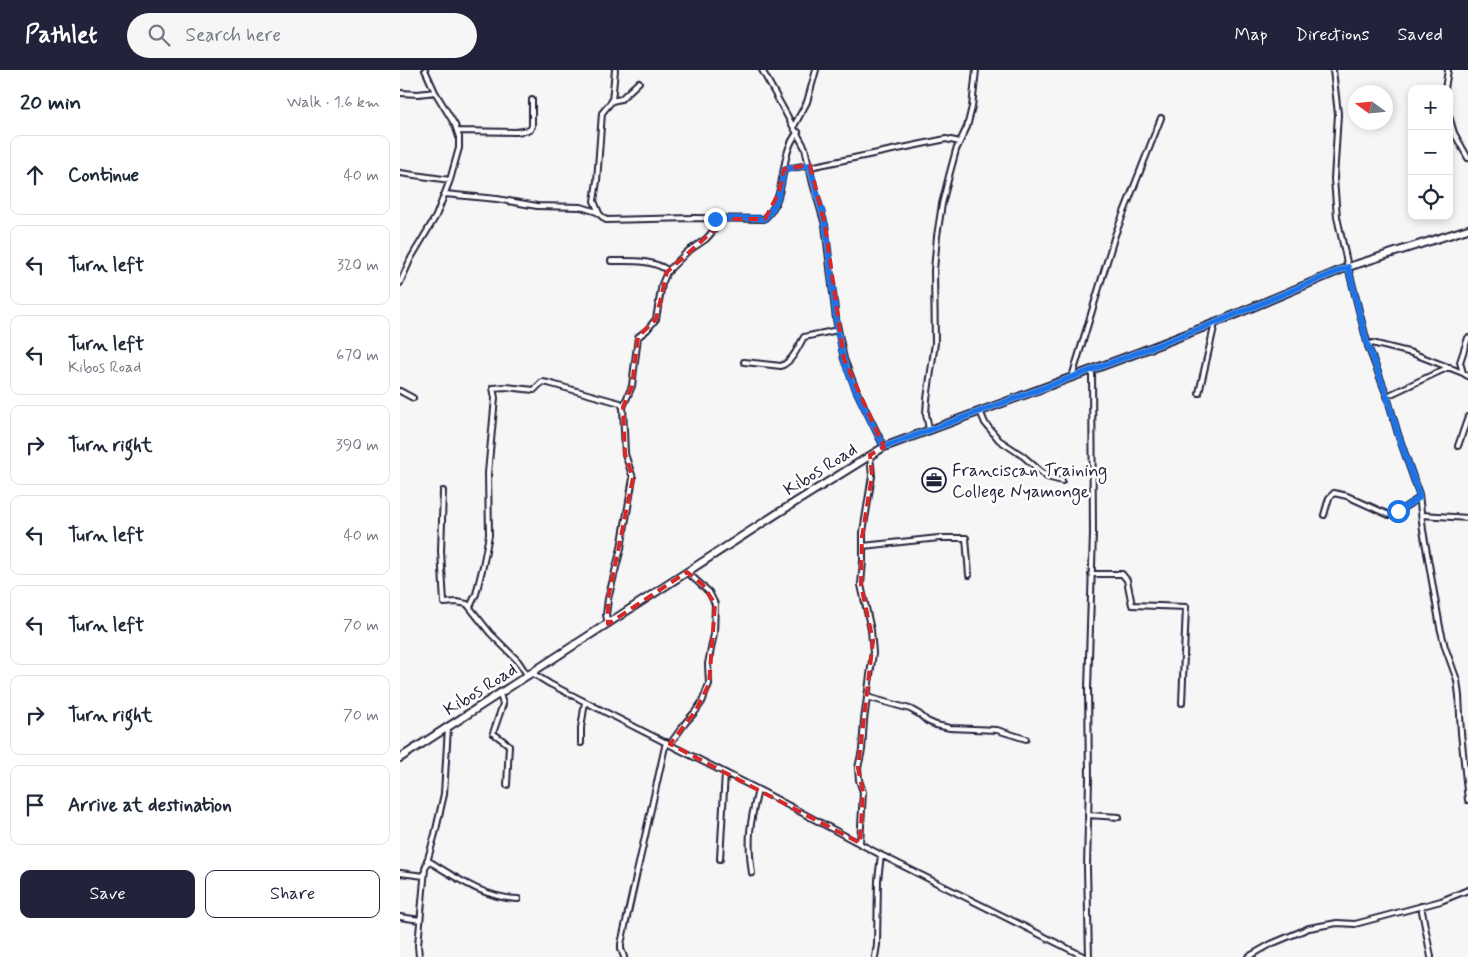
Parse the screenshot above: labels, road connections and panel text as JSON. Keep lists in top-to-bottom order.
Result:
{
  "streets": {
    "main road": ["Kibos Road"]
  },
  "places": {
    "office": ["Franciscan Training College Nyamonge"]
  },
  "north": "left",
  "page": {
    "header": "Pathlet",
    "search": "Search here",
    "nav": ["Map", "Directions", "Saved"],
    "heading": ["20 min", "Walk · 1.6 km"],
    "map_buttons": ["+", "−"],
    "list": [
      ["Continue", "40 m"],
      ["Turn left", "320 m"],
      ["Turn left", "Kibos Road", "670 m"],
      ["Turn right", "390 m"],
      ["Turn left", "40 m"],
      ["Turn left", "70 m"],
      ["Turn right", "70 m"],
      "Arrive at destination"
    ],
    "buttons": ["Save", "Share"]
  }
}
